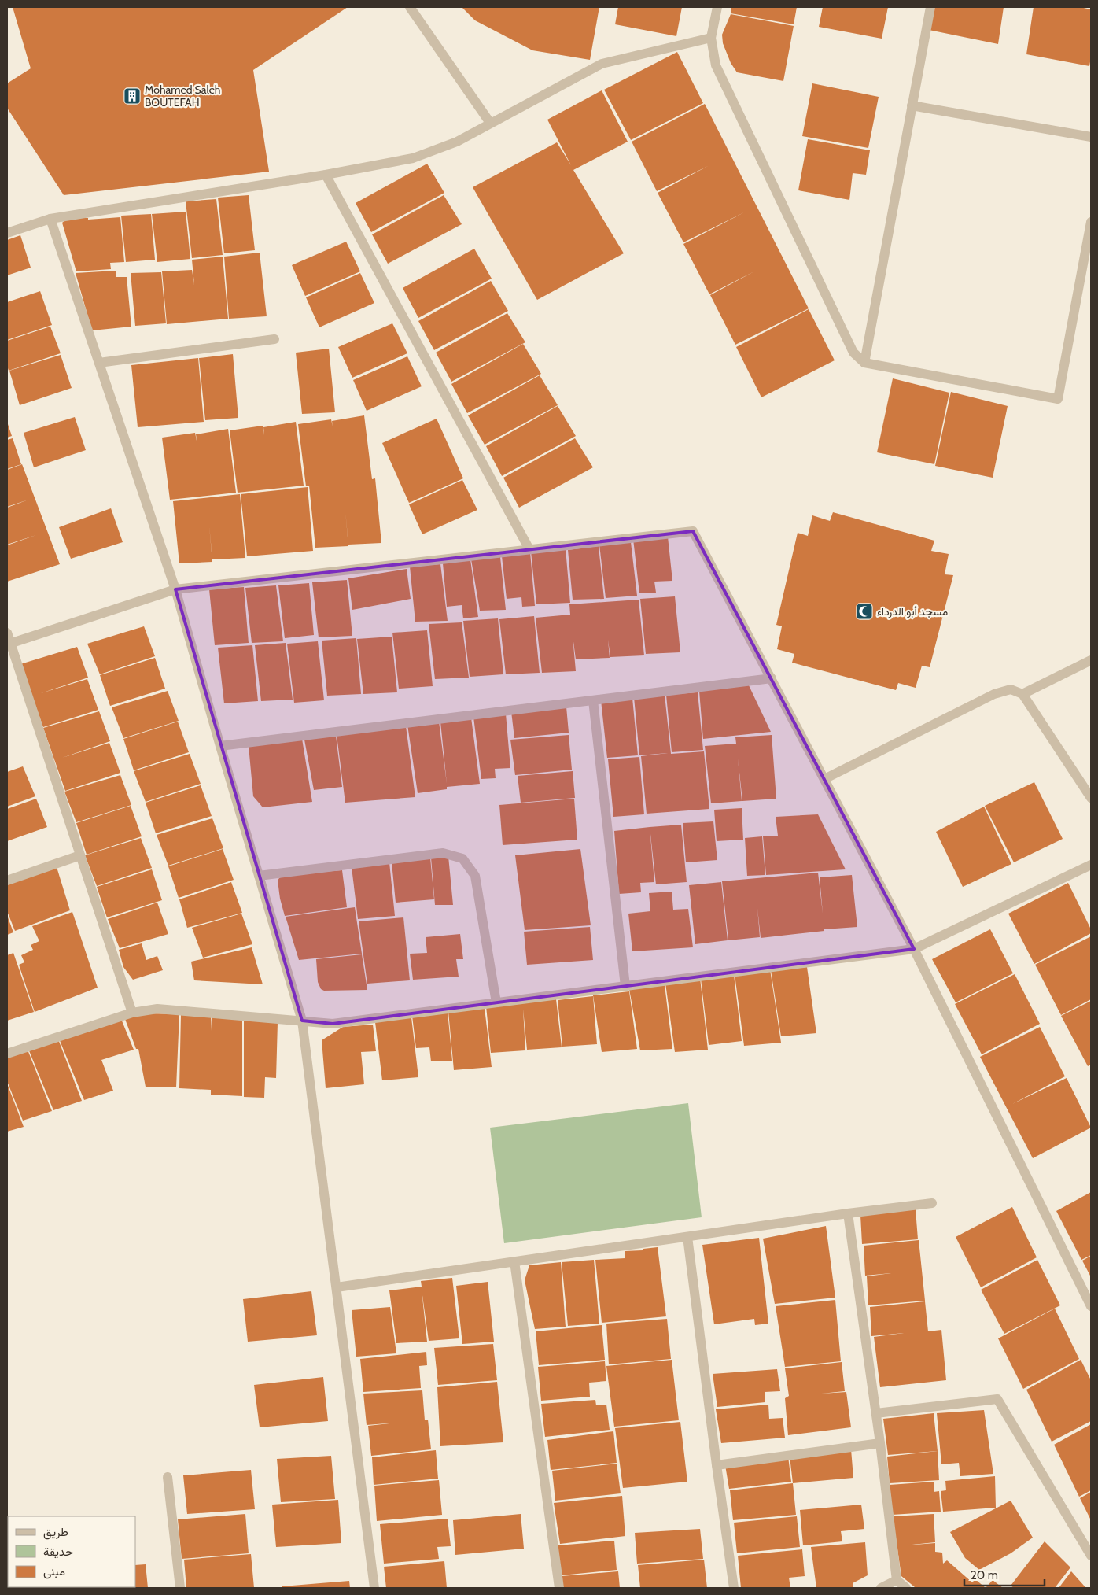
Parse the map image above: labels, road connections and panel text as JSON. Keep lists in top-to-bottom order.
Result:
{
  "places": {
    "building": ["Mohamed Saleh BOUTEFAH"],
    "mosque": ["مسجد أبو الدرداء"]
  },
  "legend": ["طريق", "حديقة", "مبنى"],
  "scale_bar": "20 m"
}
